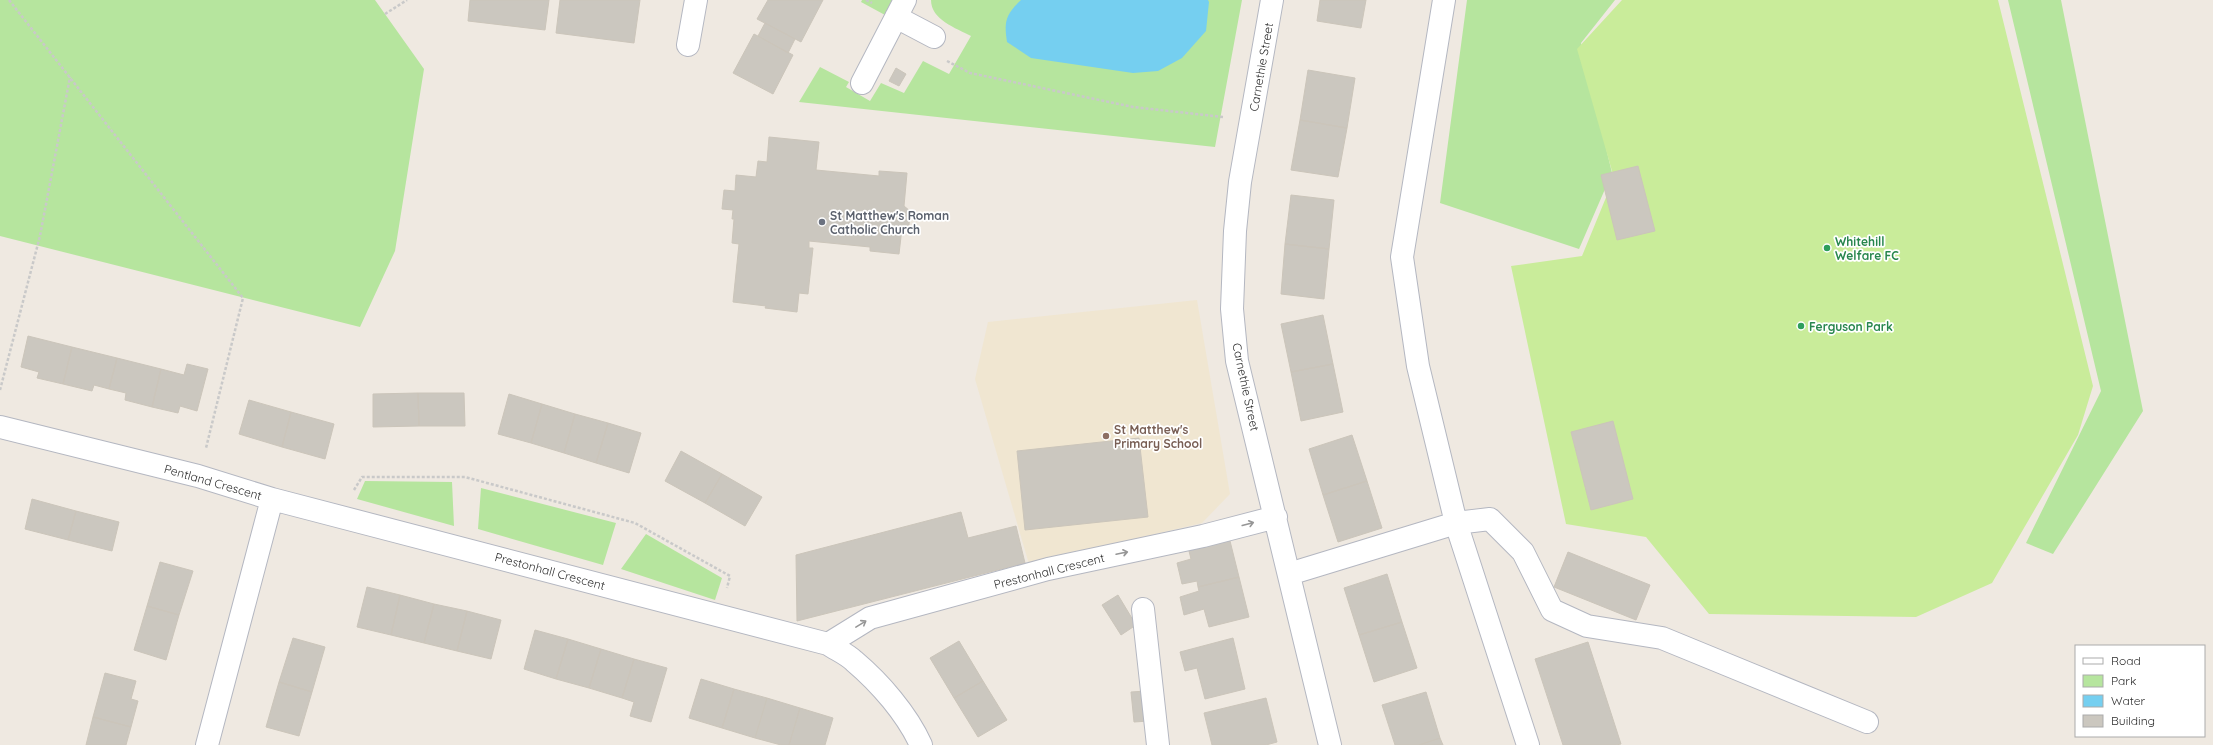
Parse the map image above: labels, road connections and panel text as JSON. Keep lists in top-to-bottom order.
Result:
{
  "streets": {
    "street": ["Carnethie Street", "Pentland Crescent", "Prestonhall Crescent"]
  },
  "crossings": [
    ["Carnethie Street", "Prestonhall Crescent"],
    ["Pentland Crescent", "Prestonhall Crescent"]
  ],
  "one_way": ["Prestonhall Crescent"],
  "places": [
    "St Matthew's Roman Catholic Church",
    "Whitehill Welfare FC",
    "Ferguson Park",
    "St Matthew's Primary School"
  ],
  "legend": [
    "Road",
    "Park",
    "Water",
    "Building"
  ]
}
